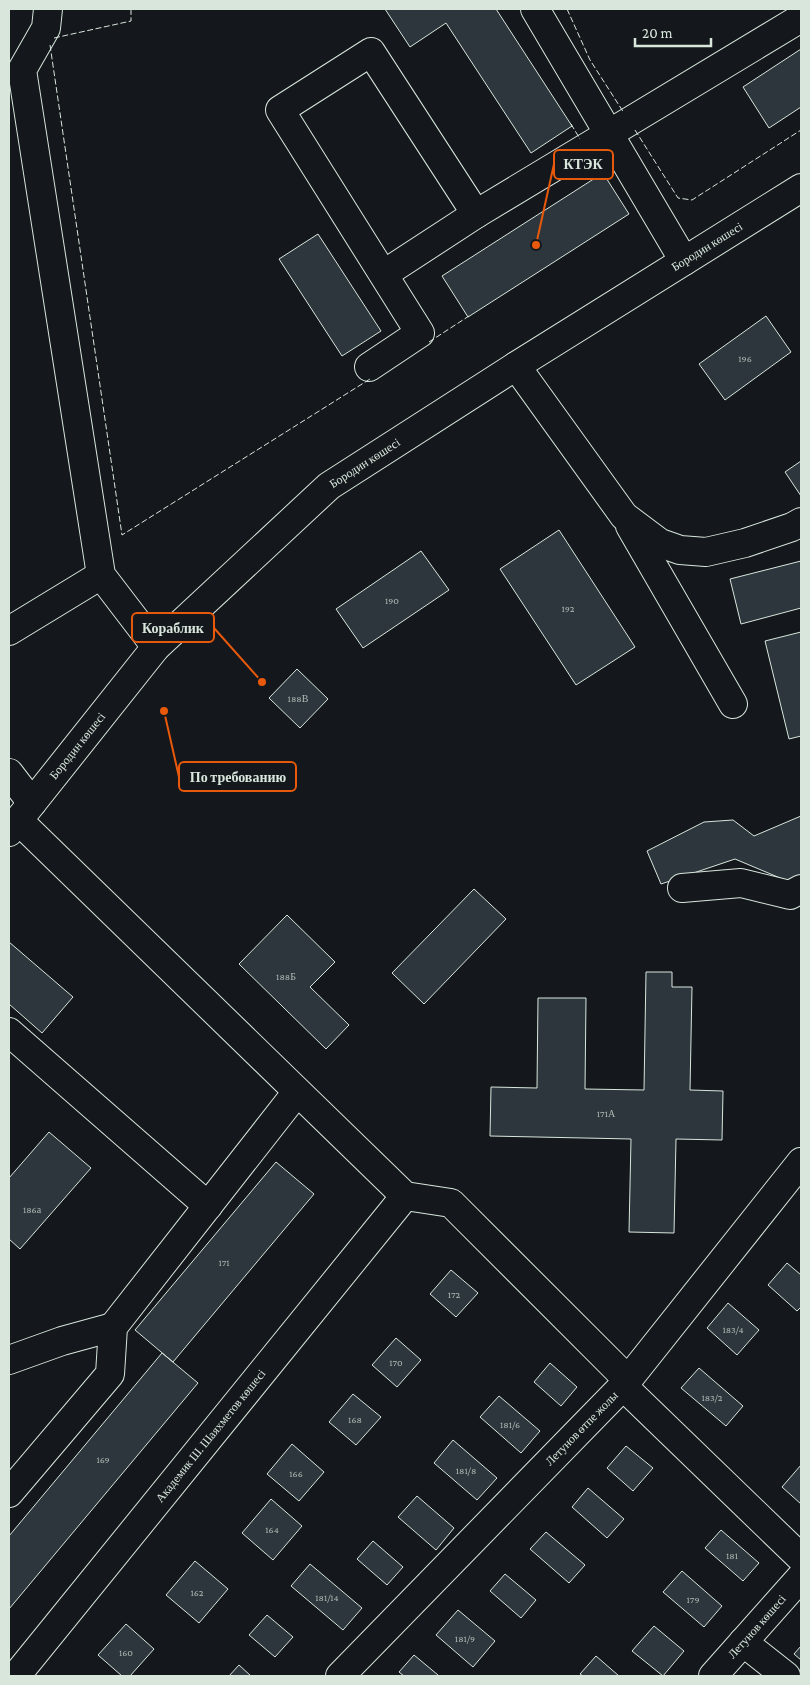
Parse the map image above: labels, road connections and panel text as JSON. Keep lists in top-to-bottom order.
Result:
{
  "streets": {
    "street": [
      "Бородин көшесі",
      "Летунов өтпе жолы",
      "Академик Ш. Шаяхметов көшесі",
      "Летунов көшесі"
    ]
  },
  "places": ["КТЭК", "Кораблик", "По требованию"],
  "house_numbers": [
    "196",
    "190",
    "192",
    "188В",
    "188Б",
    "171А",
    "186а",
    "171",
    "172",
    "183/4",
    "170",
    "183/2",
    "168",
    "181/6",
    "169",
    "181/8",
    "166",
    "164",
    "181",
    "162",
    "181/14",
    "179",
    "181/9",
    "160"
  ],
  "scale_bar": "20 m"
}
